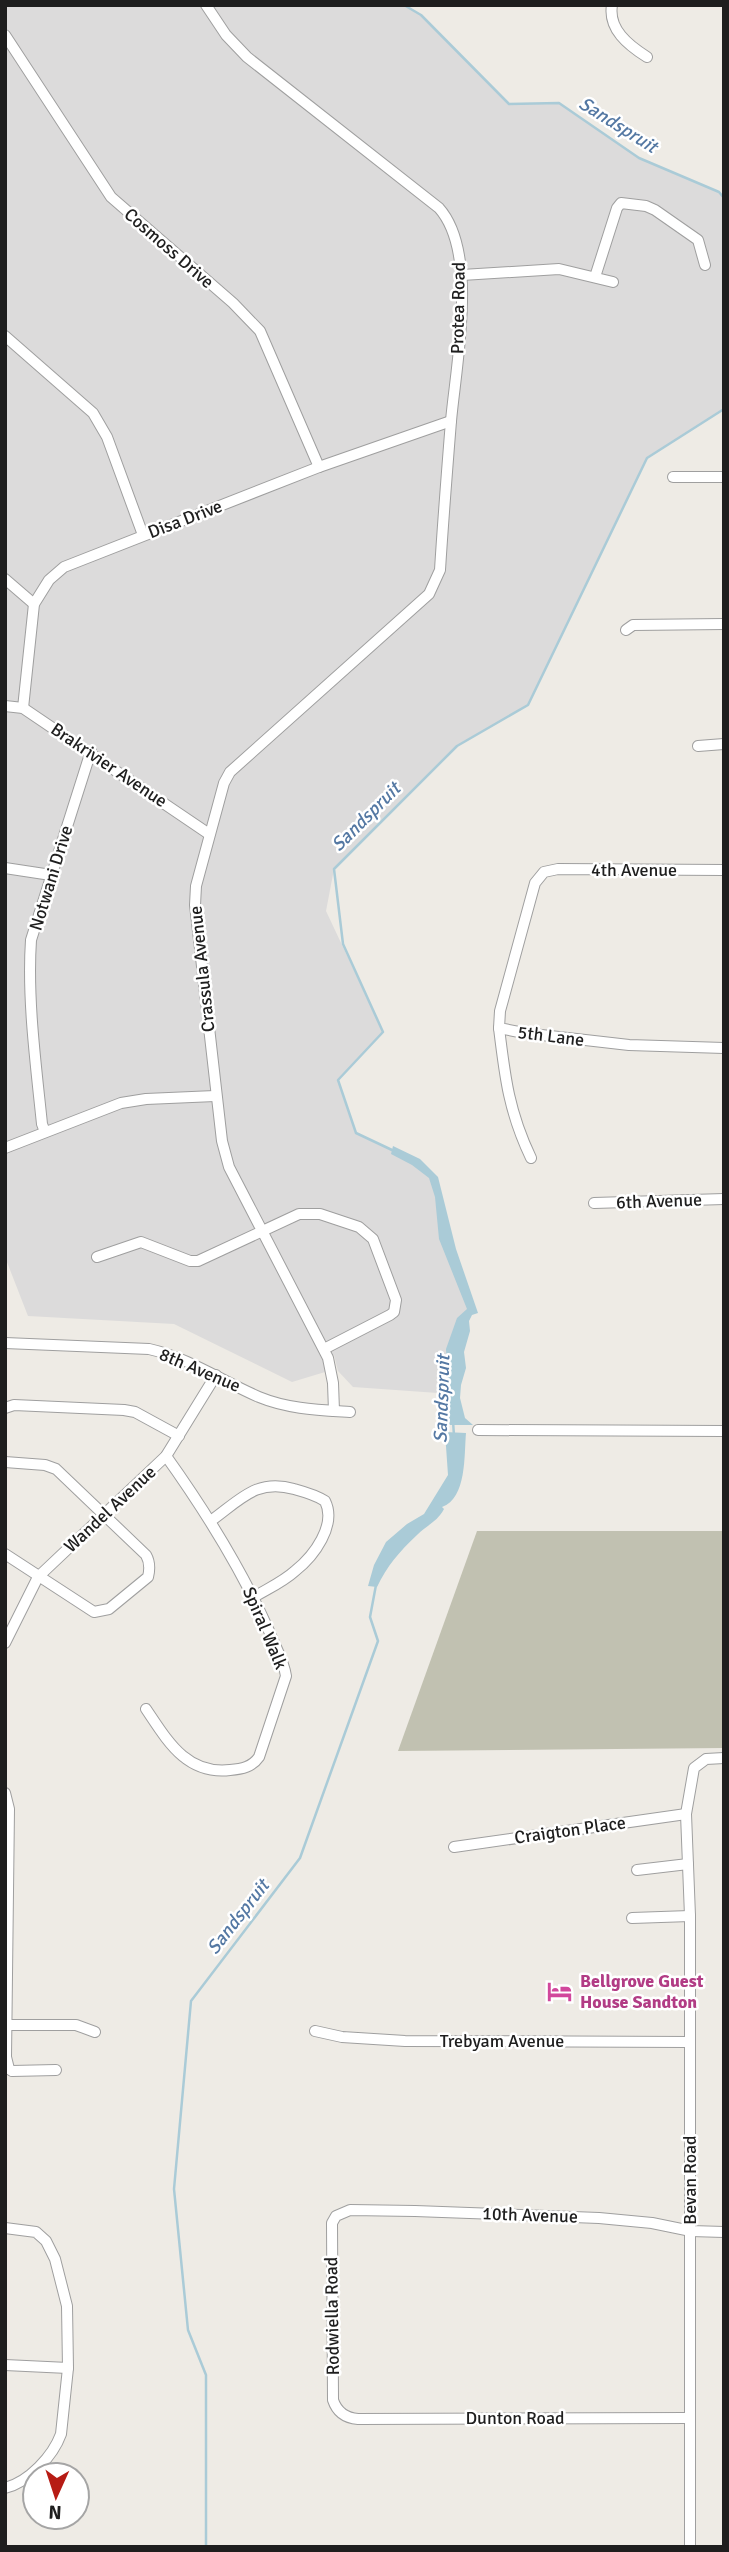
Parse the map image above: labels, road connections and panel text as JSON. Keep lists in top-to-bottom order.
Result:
{
  "streets": {
    "street": [
      "Cosmoss Drive",
      "Protea Road",
      "Disa Drive",
      "Brakrivier Avenue",
      "4th Avenue",
      "Notwani Drive",
      "Crassula Avenue",
      "5th Lane",
      "6th Avenue",
      "8th Avenue",
      "Wandel Avenue",
      "Spiral Walk",
      "Craigton Place",
      "Trebyam Avenue",
      "Bevan Road",
      "10th Avenue",
      "Rodwiella Road",
      "Dunton Road"
    ]
  },
  "crossings": [
    ["Cosmoss Drive", "Disa Drive"],
    ["Protea Road", "Disa Drive"],
    ["Protea Road", "Crassula Avenue"],
    ["Brakrivier Avenue", "Notwani Drive"],
    ["Brakrivier Avenue", "Crassula Avenue"],
    ["4th Avenue", "5th Lane"],
    ["Crassula Avenue", "8th Avenue"],
    ["8th Avenue", "Wandel Avenue"],
    ["Wandel Avenue", "Spiral Walk"],
    ["Craigton Place", "Bevan Road"],
    ["Trebyam Avenue", "Bevan Road"],
    ["Bevan Road", "10th Avenue"],
    ["Bevan Road", "Dunton Road"],
    ["10th Avenue", "Rodwiella Road"],
    ["Rodwiella Road", "Dunton Road"]
  ],
  "water": ["Sandspruit"],
  "places": {
    "hotel": ["Bellgrove Guest House Sandton"]
  },
  "north": "bottom"
}
